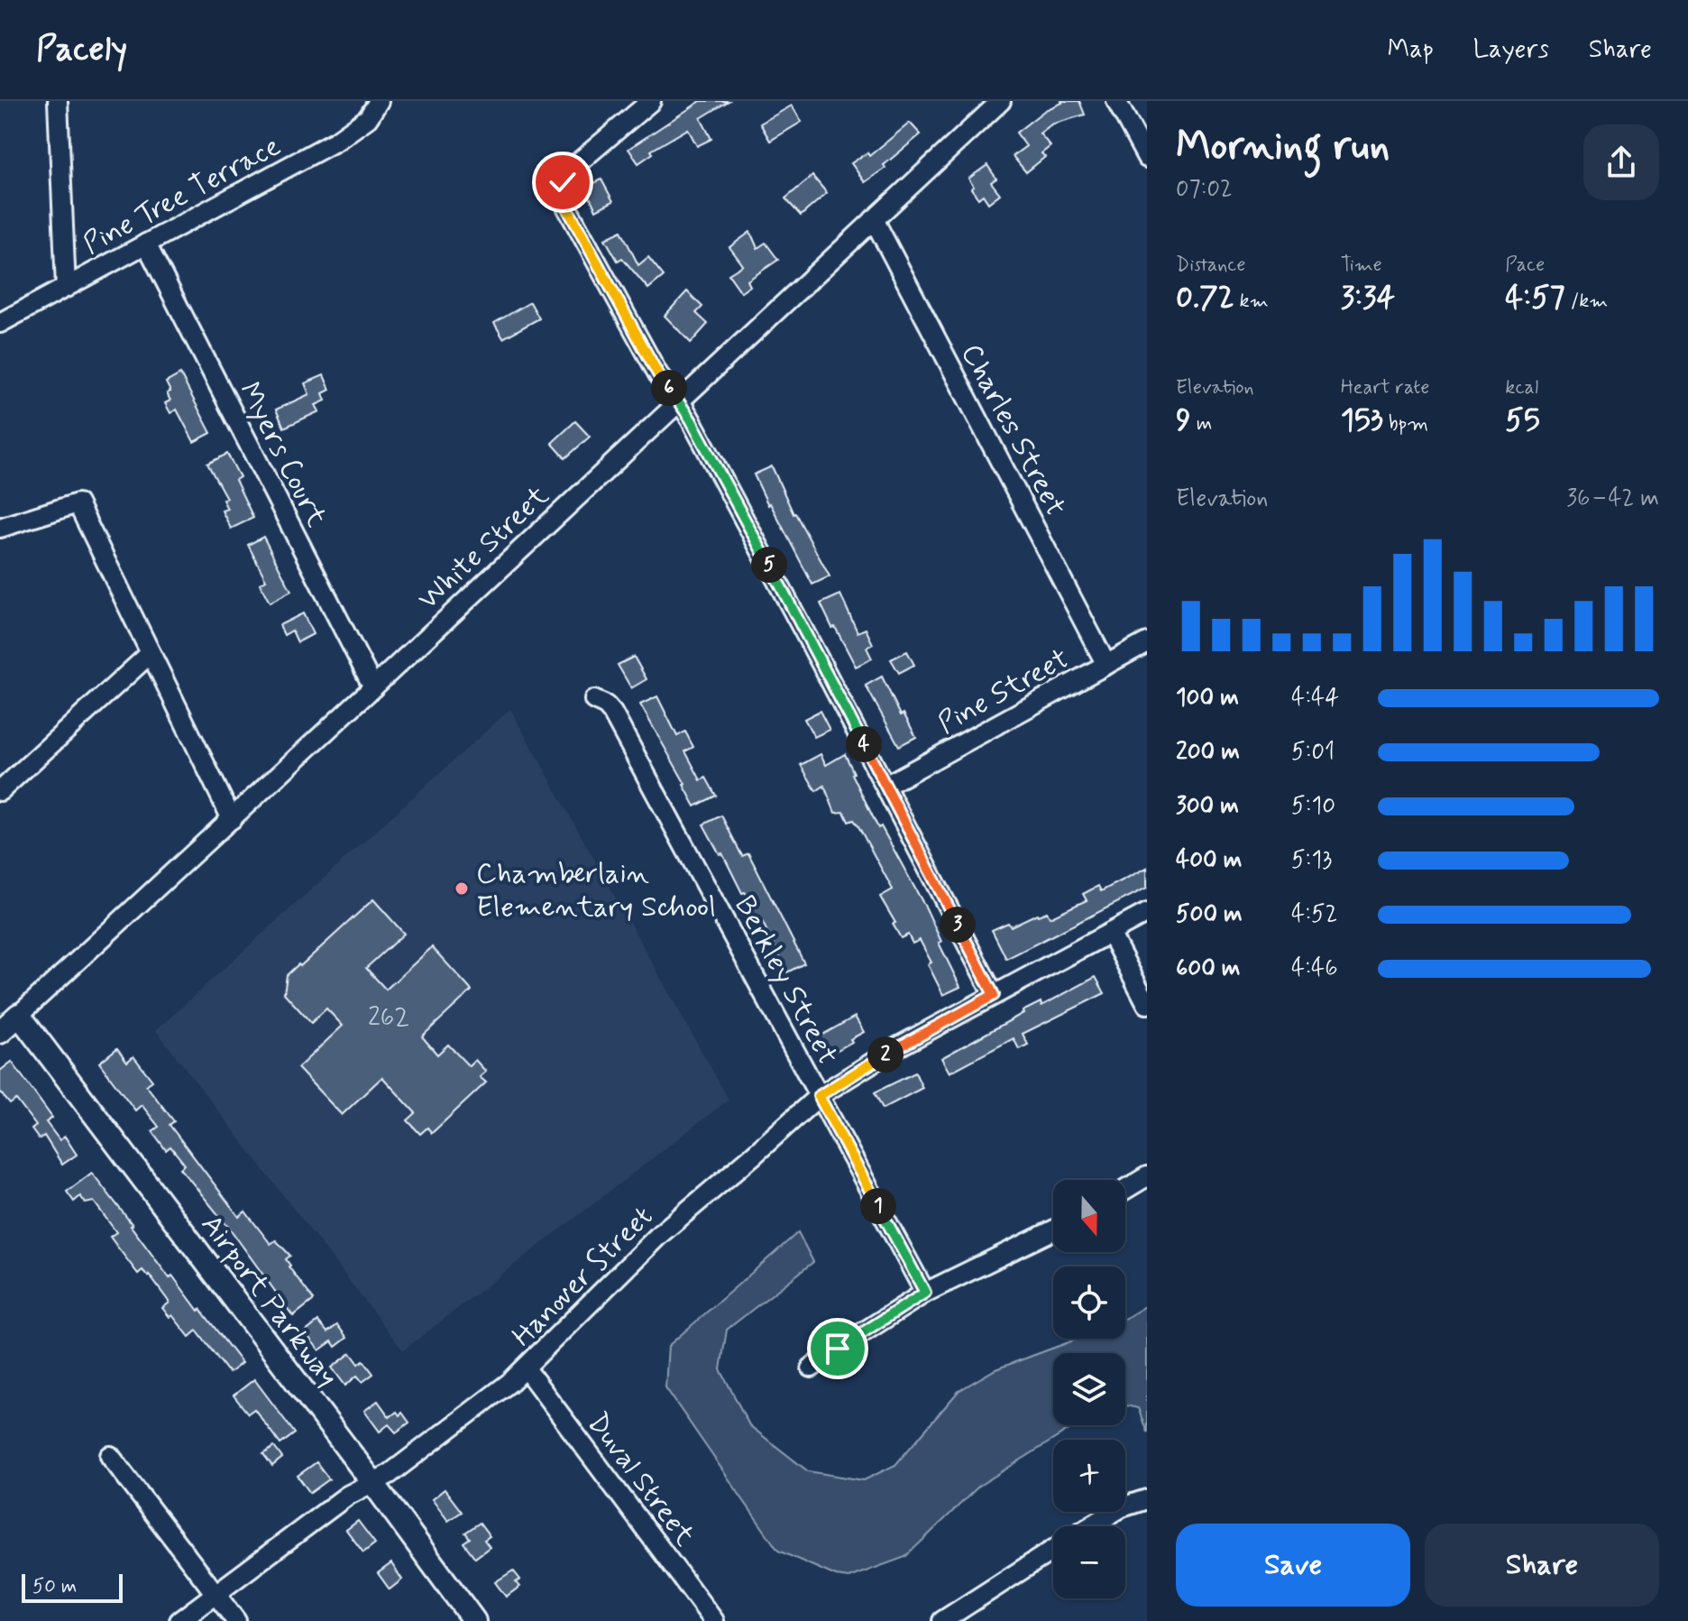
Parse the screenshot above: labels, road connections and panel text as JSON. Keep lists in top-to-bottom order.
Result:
{
  "streets": {
    "main road": ["White Street", "Airport Parkway"],
    "street": [
      "Pine Tree Terrace",
      "Charles Street",
      "Myers Court",
      "Pine Street",
      "Berkley Street",
      "Hanover Street",
      "Duval Street"
    ]
  },
  "crossings": [
    ["Pine Tree Terrace", "Myers Court"],
    ["Charles Street", "White Street"],
    ["Charles Street", "Pine Street"],
    ["Myers Court", "White Street"],
    ["White Street", "Airport Parkway"],
    ["Berkley Street", "Hanover Street"],
    ["Hanover Street", "Airport Parkway"],
    ["Hanover Street", "Duval Street"]
  ],
  "places": ["Chamberlain Elementary School"],
  "house_numbers": ["262"],
  "scale_bar": "50 m",
  "north": "bottom",
  "page": {
    "header": "Pacely",
    "nav": ["Map", "Layers", "Share"],
    "heading": ["Morning run", "07:02"],
    "stats": [
      ["Distance", "0.72 km"],
      ["Time", "3:34"],
      ["Pace", "4:57 /km"],
      ["Elevation", "9 m"],
      ["Heart rate", "153 bpm"],
      ["kcal", "55"]
    ],
    "pins": [
      "6",
      "5",
      "4",
      "3",
      "2",
      "1"
    ],
    "chart": ["Elevation", "36–42 m"],
    "list": [
      {
        "name": "100 m",
        "note": "4:44"
      },
      {
        "name": "200 m",
        "note": "5:01"
      },
      {
        "name": "300 m",
        "note": "5:10"
      },
      {
        "name": "400 m",
        "note": "5:13"
      },
      {
        "name": "500 m",
        "note": "4:52"
      },
      {
        "name": "600 m",
        "note": "4:46"
      }
    ],
    "map_buttons": ["+", "−"],
    "buttons": ["Save", "Share"],
    "scale": "50 m"
  }
}
